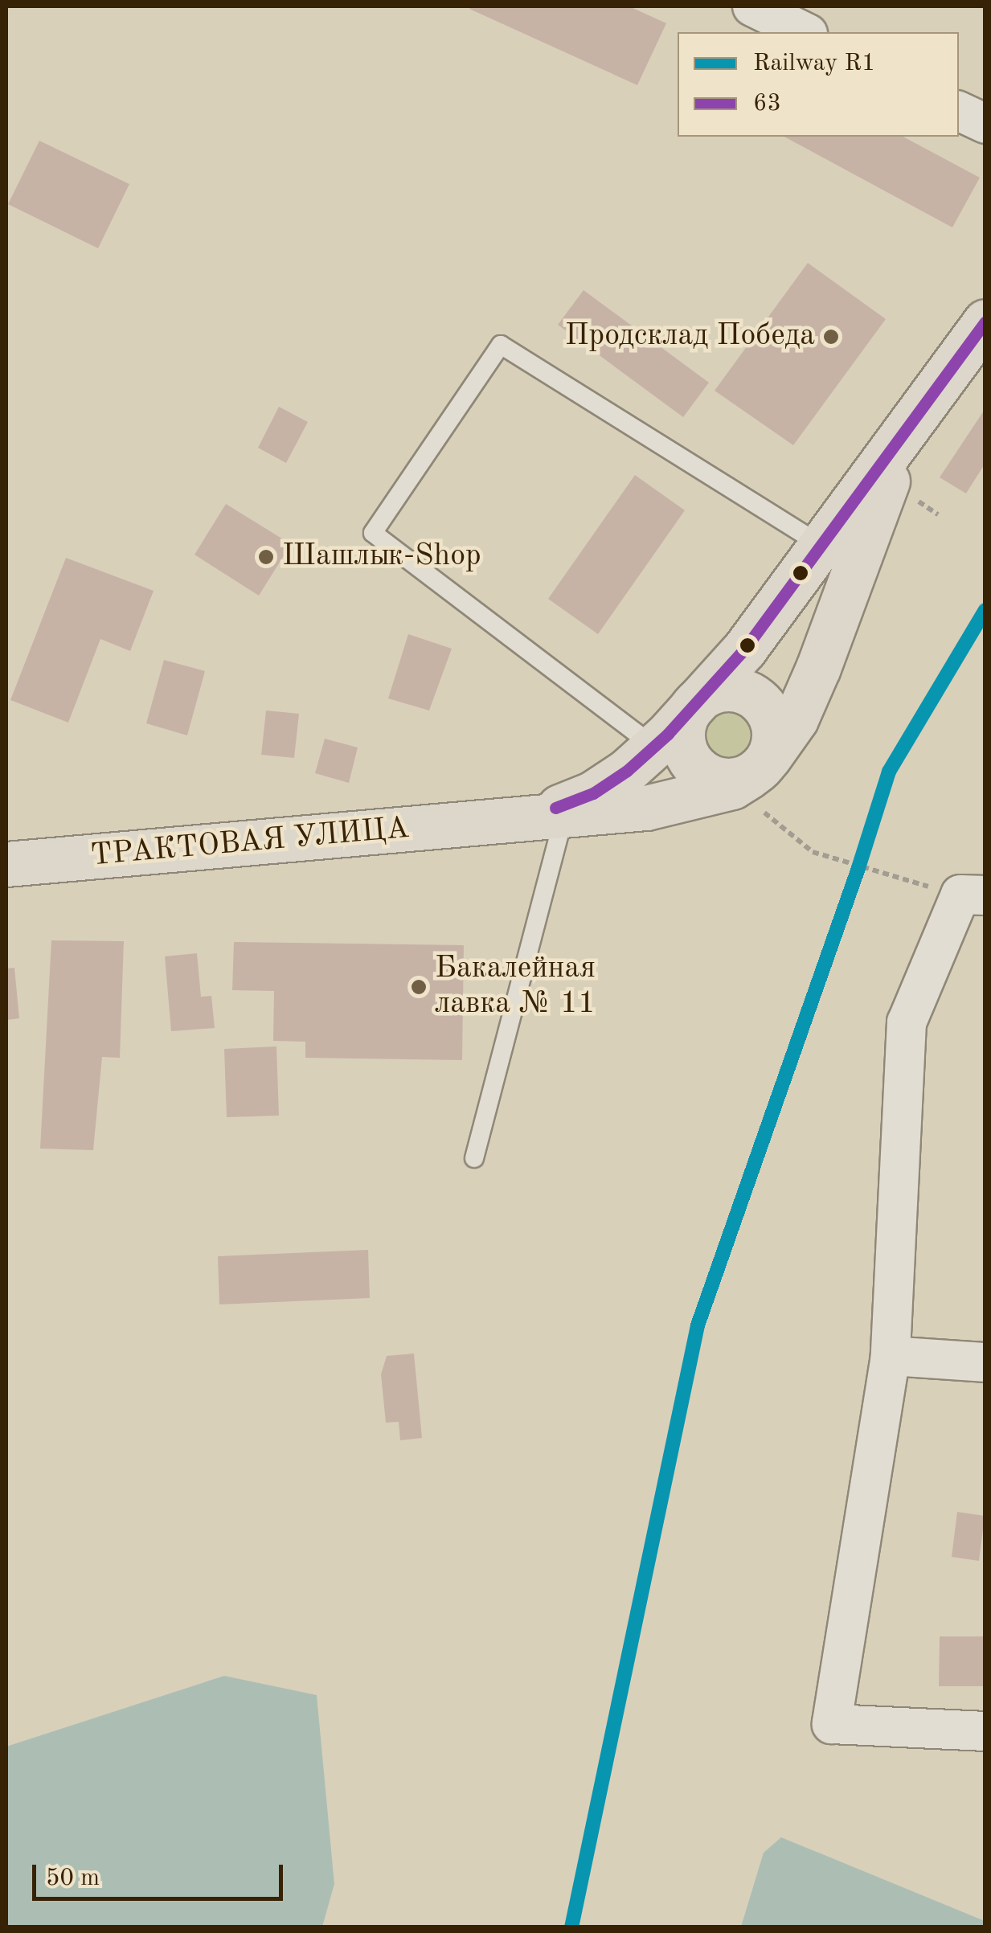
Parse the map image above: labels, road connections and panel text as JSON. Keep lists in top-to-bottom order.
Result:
{
  "streets": {
    "main road": ["ТРАКТОВАЯ УЛИЦА"]
  },
  "places": ["Продсклад Победа", "Шашлык-Shop", "Бакалейная лавка № 11"],
  "lines": ["transit line 63", "rail line R1"],
  "legend": ["Railway R1", "63"],
  "scale_bar": "50 m"
}
